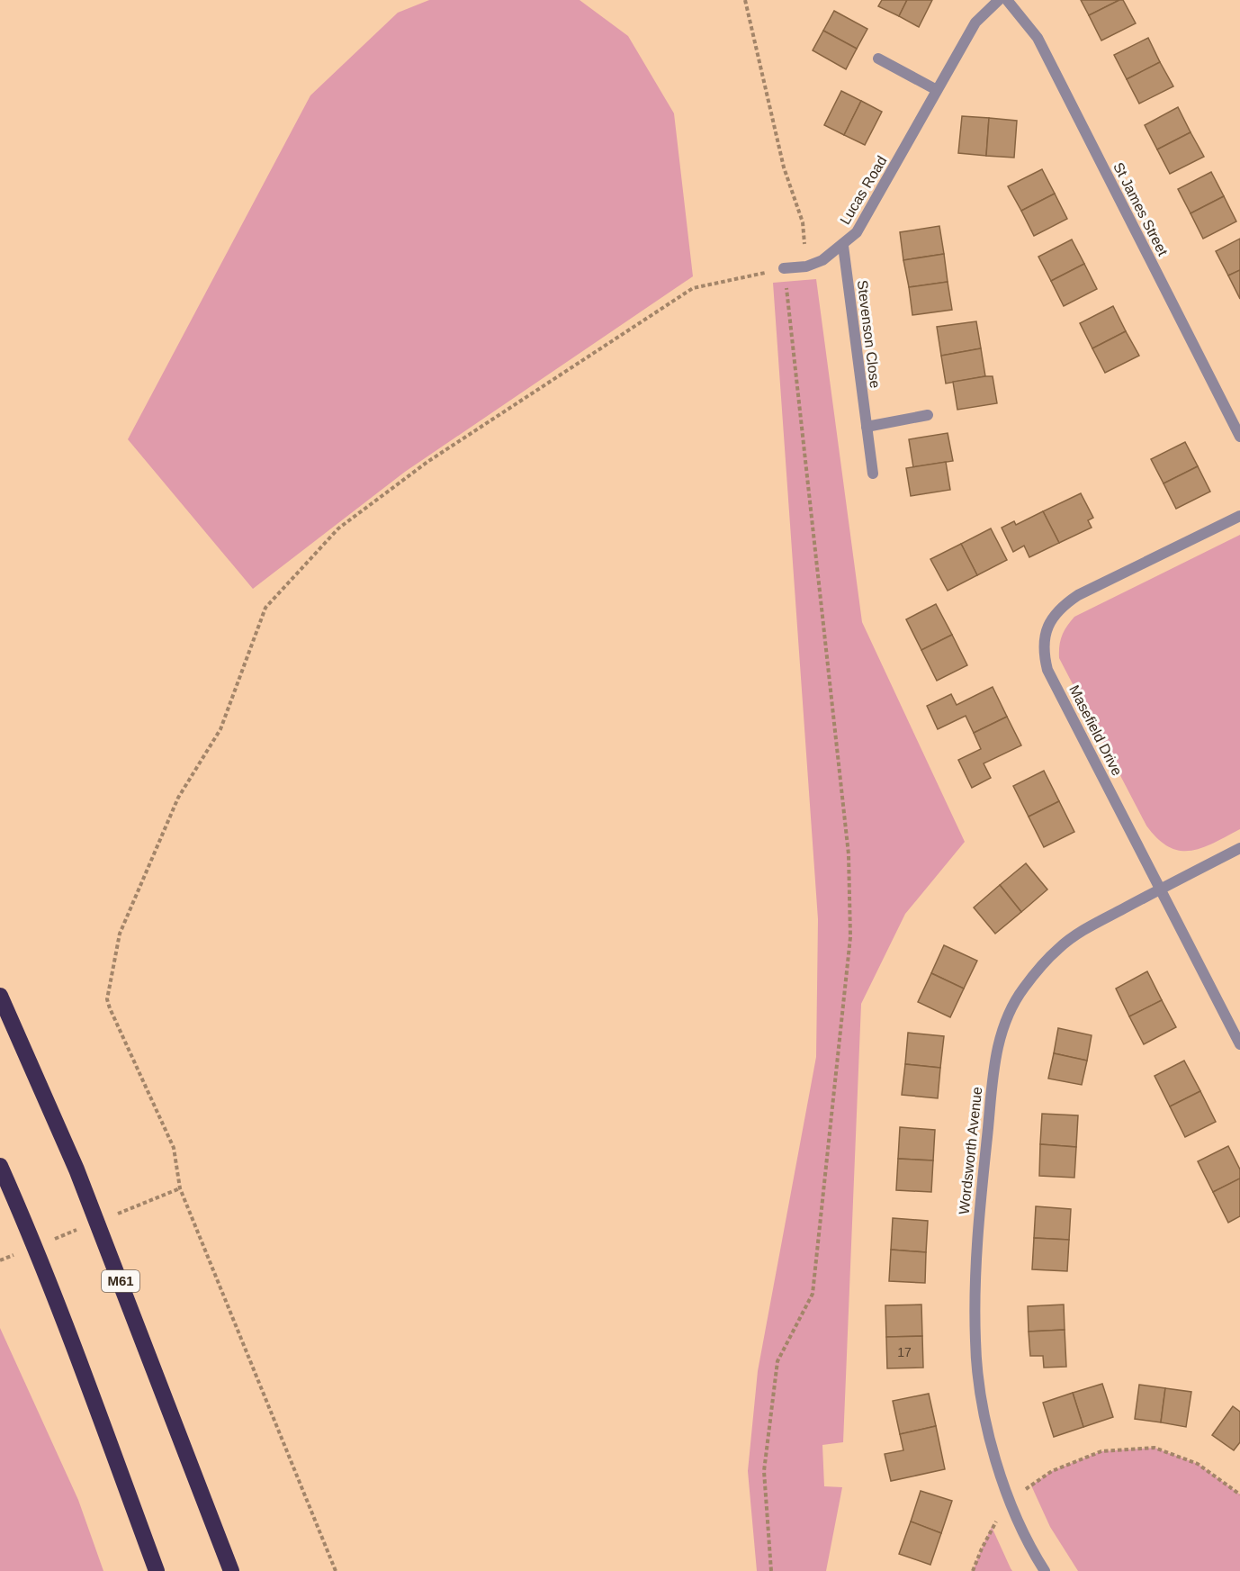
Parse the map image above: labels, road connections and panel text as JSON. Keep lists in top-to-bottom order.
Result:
{
  "streets": {
    "highway": ["M61"],
    "street": [
      "Lucas Road",
      "St James Street",
      "Stevenson Close",
      "Masefield Drive",
      "Wordsworth Avenue"
    ]
  },
  "crossings": [
    ["Lucas Road", "Stevenson Close"],
    ["Masefield Drive", "Wordsworth Avenue"]
  ],
  "house_numbers": ["17"]
}
